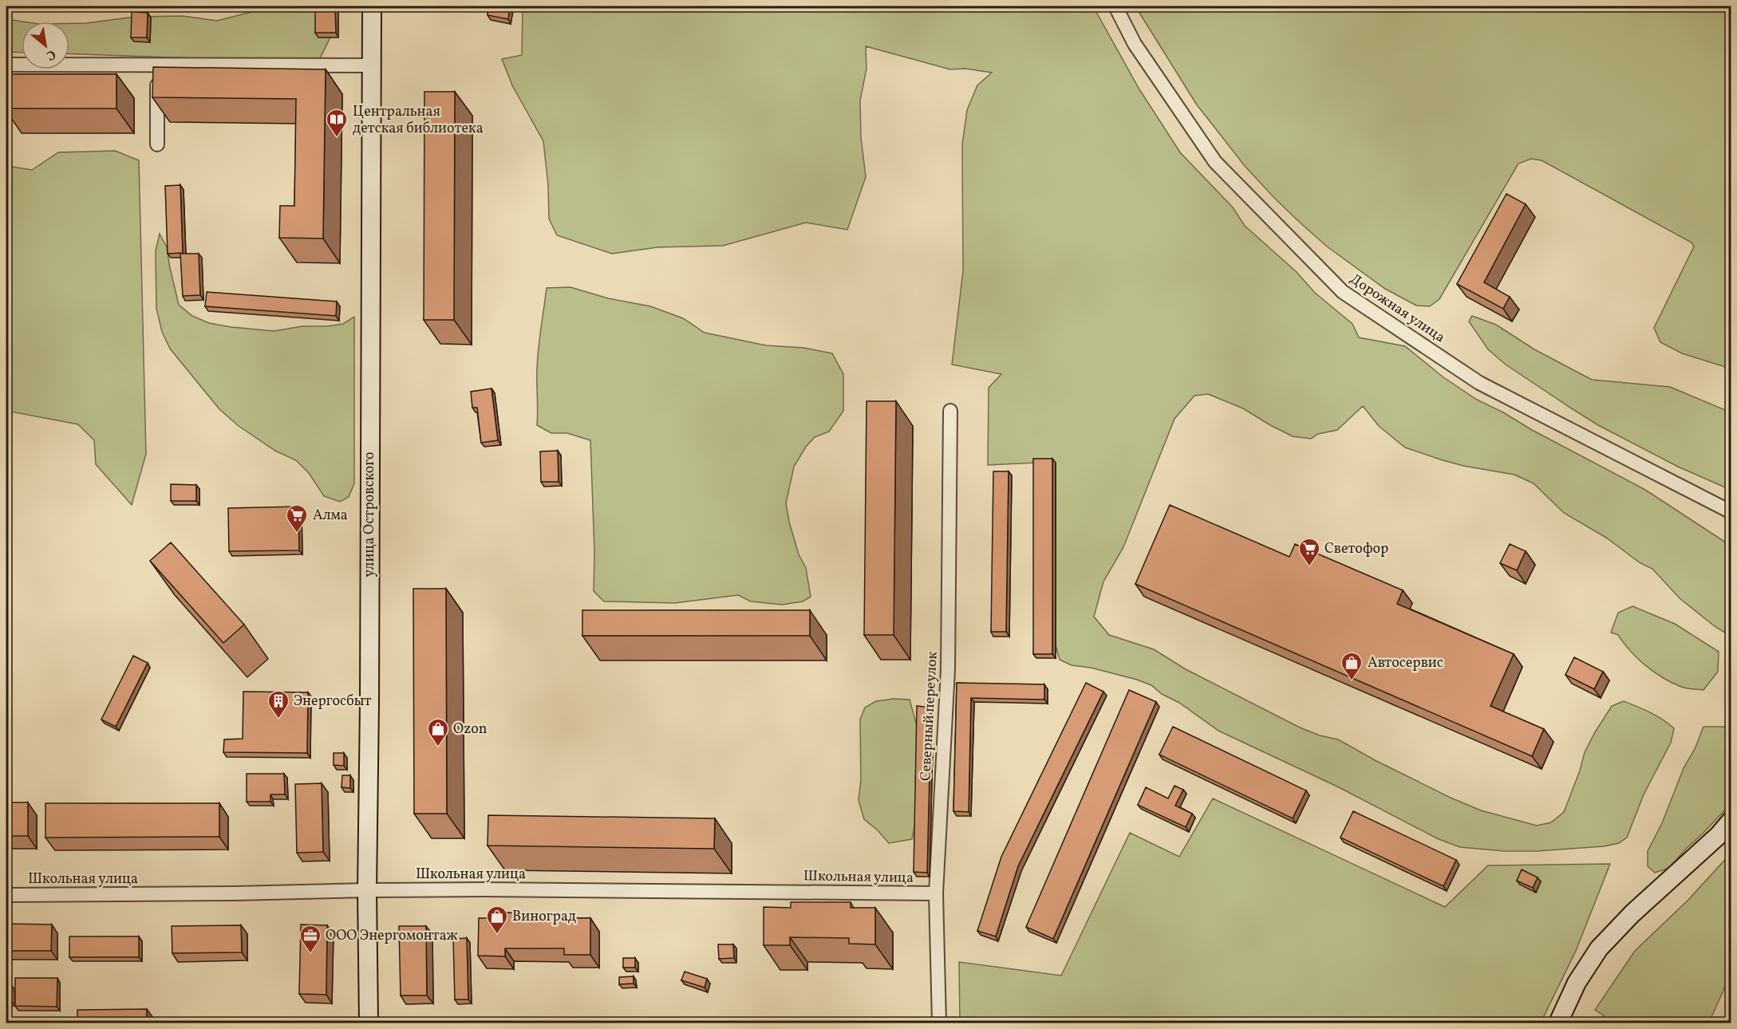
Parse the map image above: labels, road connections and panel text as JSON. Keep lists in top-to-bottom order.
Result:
{
  "streets": {
    "main road": ["улица Островского"],
    "street": ["Дорожная улица", "Северный переулок", "Школьная улица"]
  },
  "crossings": [
    ["улица Островского", "Школьная улица"],
    ["Северный переулок", "Школьная улица"]
  ],
  "places": {
    "library": ["Центральная детская библиотека"],
    "supermarket": ["Алма", "Светофор"],
    "shop": ["Автосервис", "Ozon", "Виноград"],
    "building": ["Энергосбыт"],
    "office": ["ООО Энергомонтаж"]
  },
  "north": "bottom right"
}
